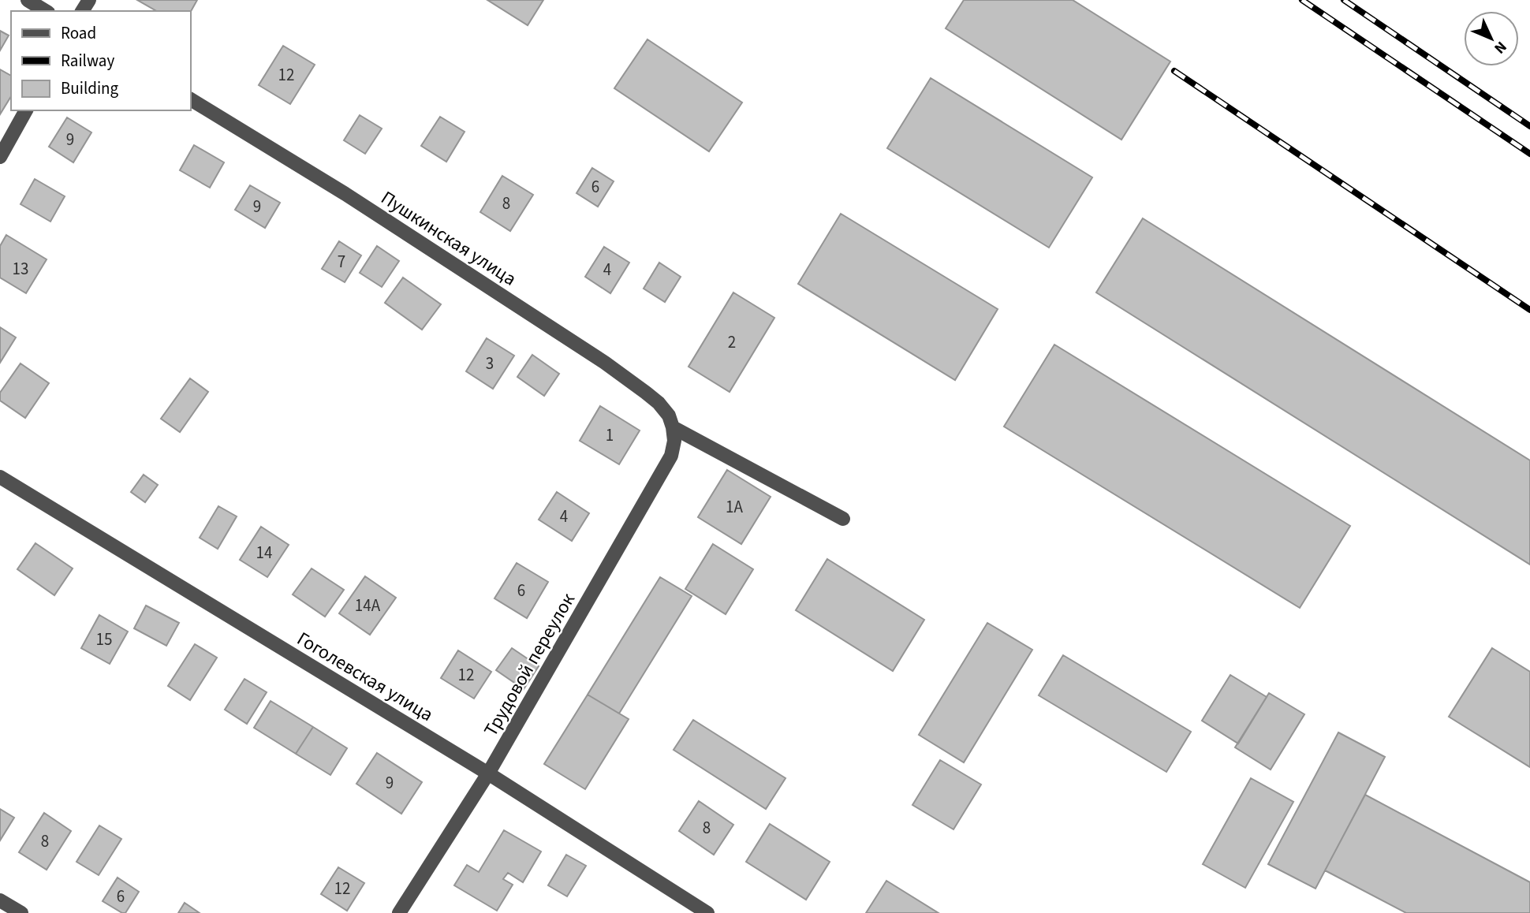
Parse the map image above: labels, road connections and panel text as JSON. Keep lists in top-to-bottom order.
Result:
{
  "streets": {
    "street": ["Пушкинская улица", "Трудовой переулок", "Гоголевская улица"]
  },
  "crossings": [
    ["Пушкинская улица", "Трудовой переулок"],
    ["Трудовой переулок", "Гоголевская улица"]
  ],
  "house_numbers": [
    "12",
    "9",
    "6",
    "8",
    "9",
    "7",
    "13",
    "4",
    "2",
    "3",
    "1",
    "1А",
    "4",
    "14",
    "6",
    "14А",
    "15",
    "12",
    "9",
    "8",
    "8",
    "12",
    "6"
  ],
  "legend": ["Road", "Railway", "Building"],
  "north": "bottom right"
}
